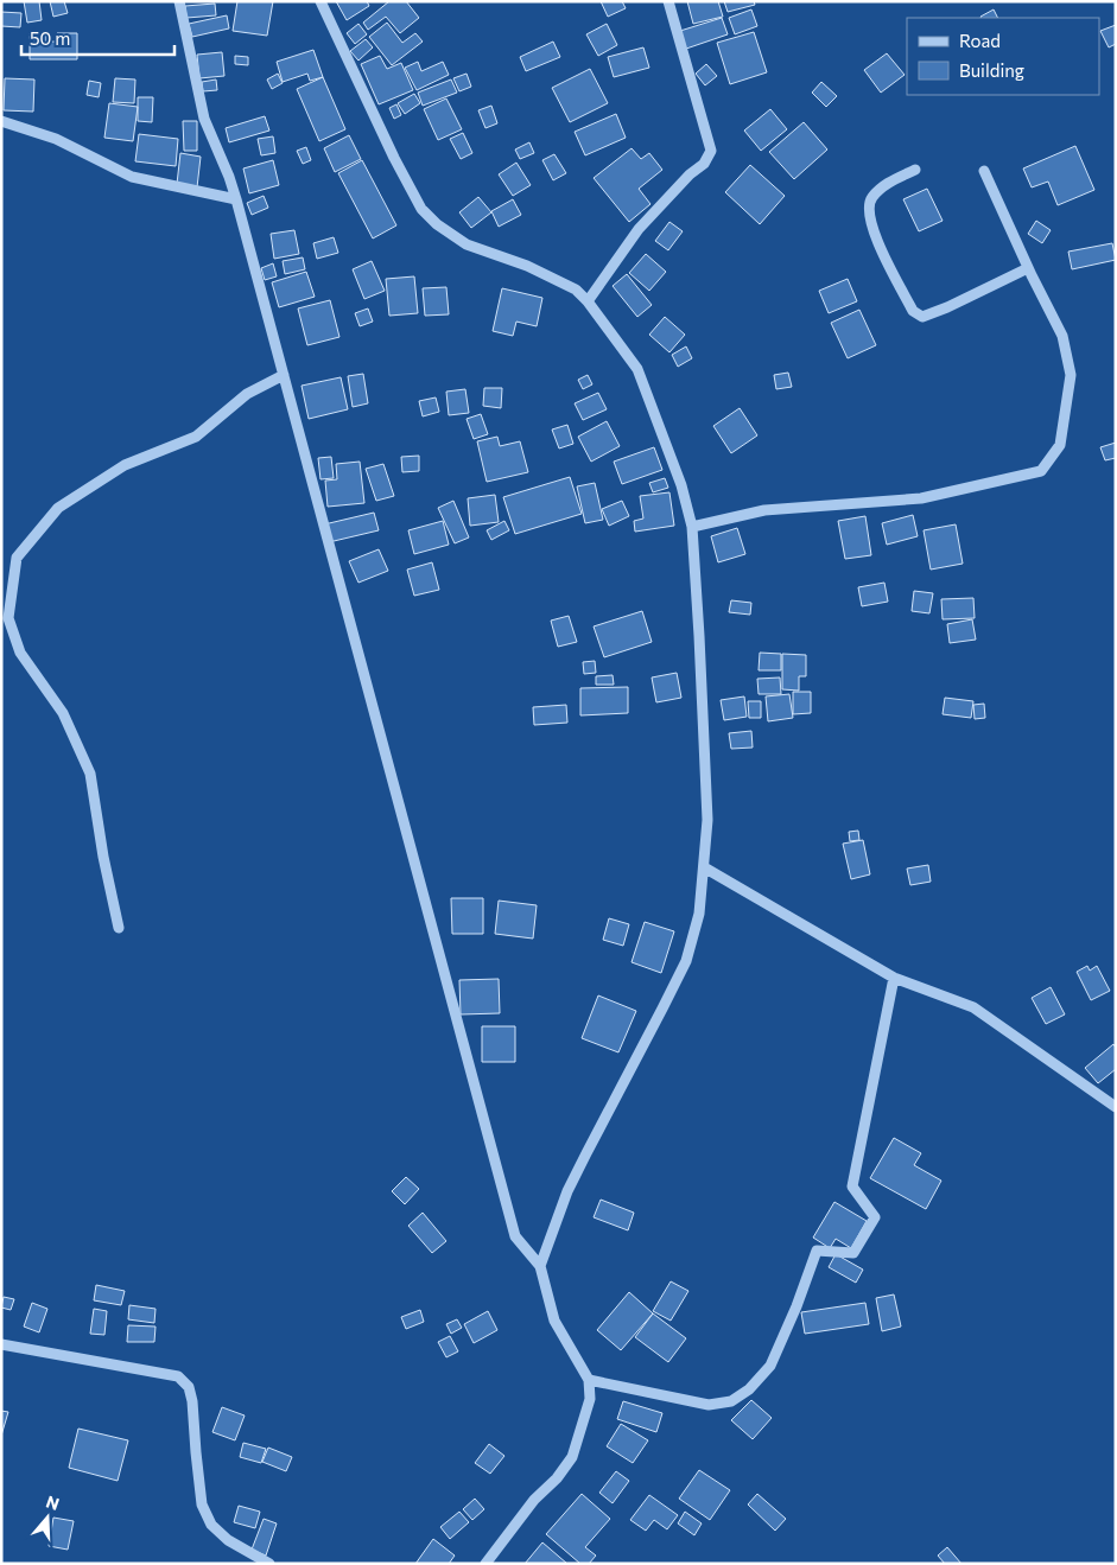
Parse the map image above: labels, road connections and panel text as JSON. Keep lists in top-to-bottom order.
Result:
{
  "legend": ["Road", "Building"],
  "scale_bar": "50 m",
  "north": "top"
}
